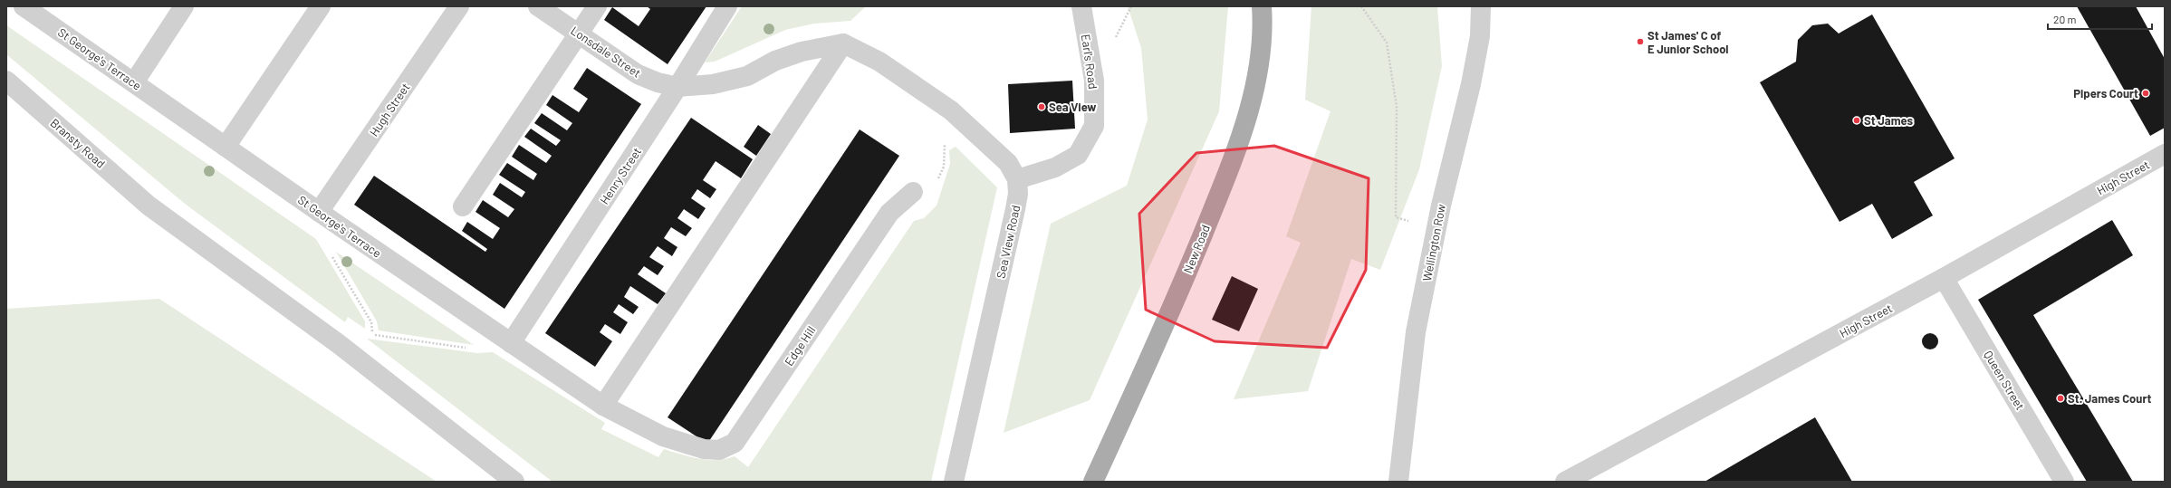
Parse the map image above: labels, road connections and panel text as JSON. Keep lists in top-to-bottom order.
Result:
{
  "streets": {
    "main road": ["New Road"],
    "street": [
      "Lonsdale Street",
      "St George's Terrace",
      "Earl's Road",
      "Hugh Street",
      "Bransty Road",
      "Henry Street",
      "High Street",
      "Sea View Road",
      "Wellington Row",
      "Edge Hill",
      "Queen Street"
    ]
  },
  "crossings": [
    ["Lonsdale Street", "Henry Street"],
    ["Lonsdale Street", "Sea View Road"],
    ["St George's Terrace", "Hugh Street"],
    ["St George's Terrace", "Henry Street"],
    ["St George's Terrace", "Edge Hill"],
    ["Earl's Road", "Sea View Road"],
    ["High Street", "Queen Street"]
  ],
  "places": [
    "St James' C of E Junior School",
    "Pipers Court",
    "Sea View",
    "St James",
    "St. James Court"
  ],
  "scale_bar": "20 m"
}
